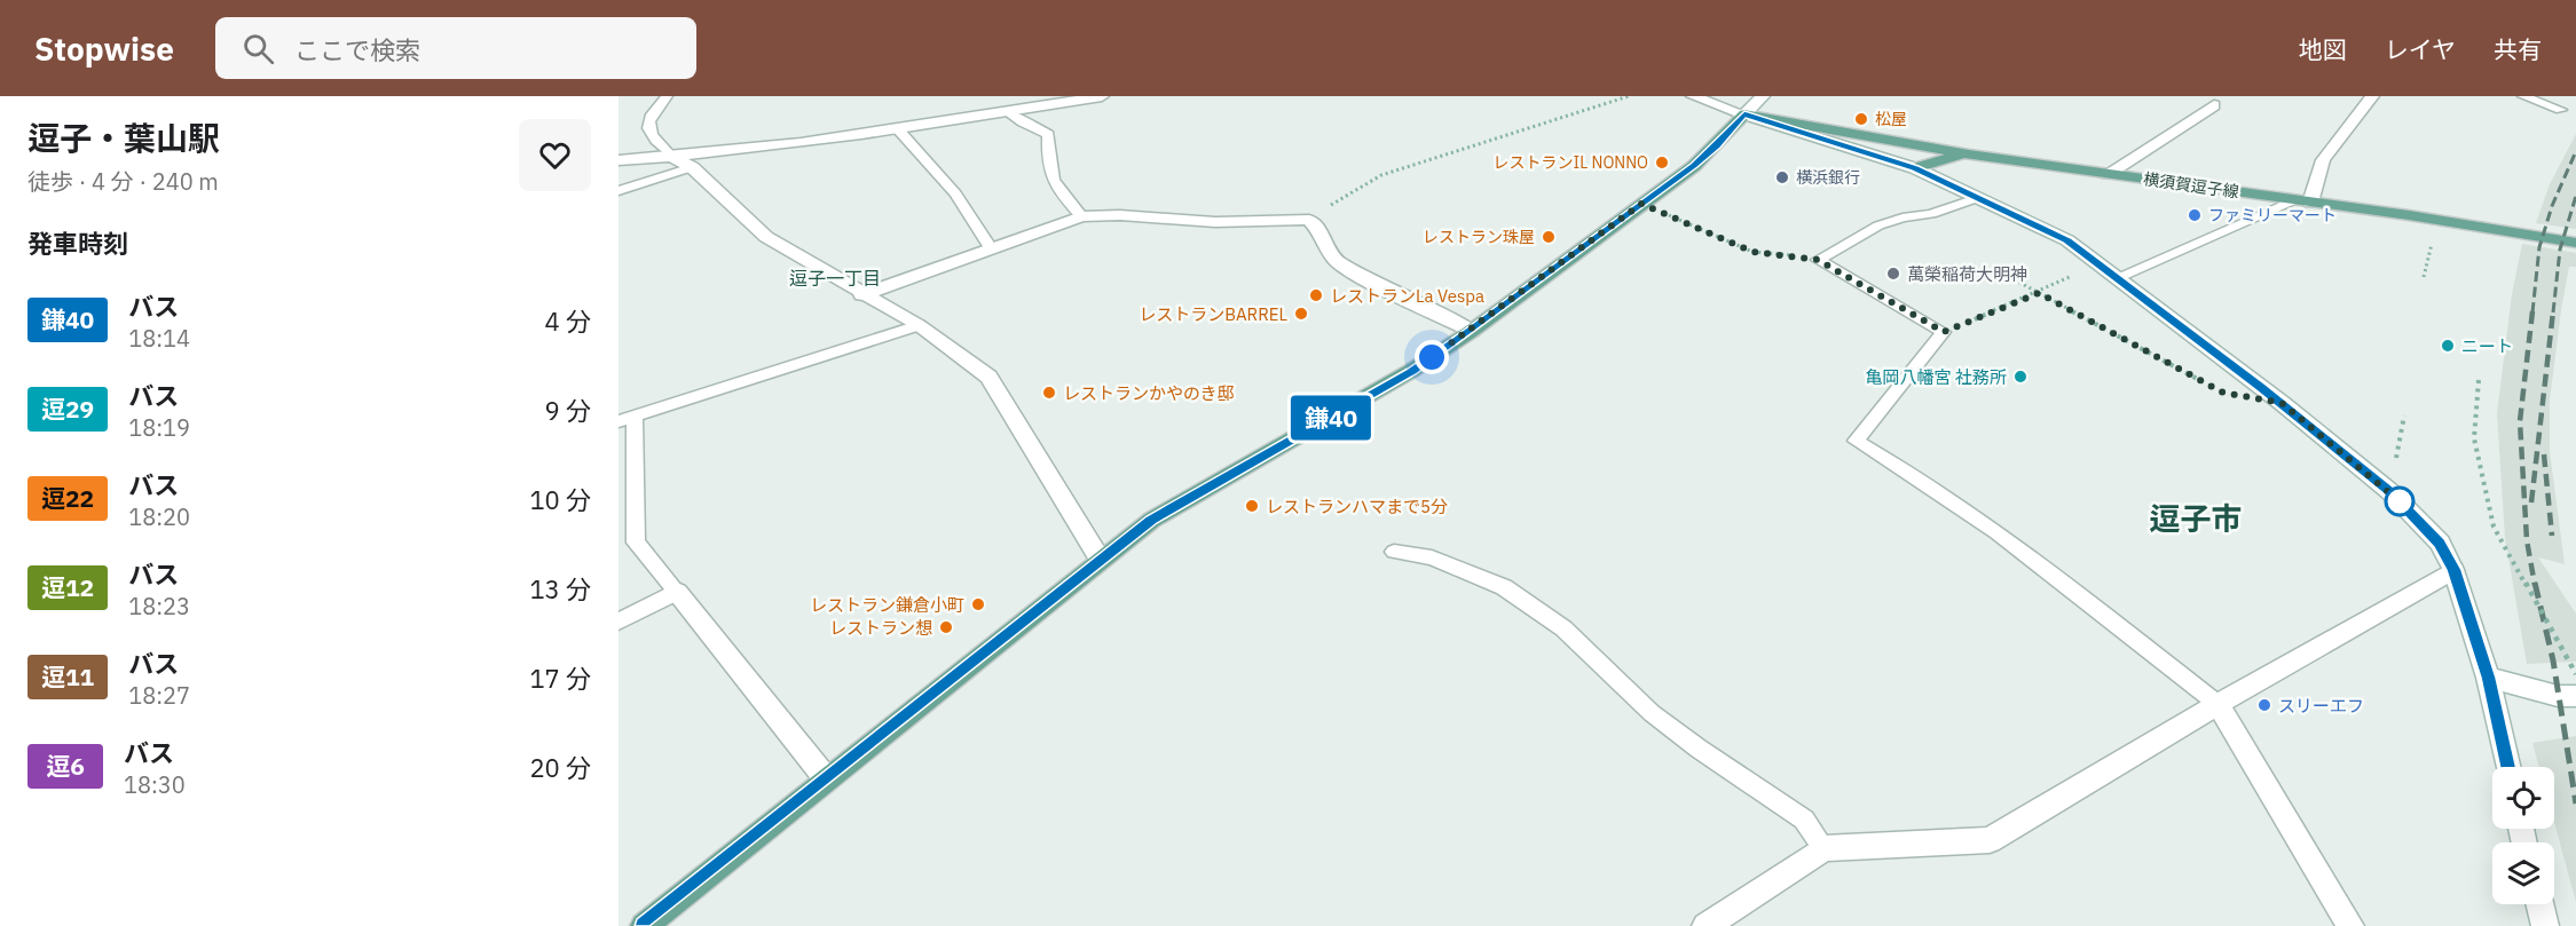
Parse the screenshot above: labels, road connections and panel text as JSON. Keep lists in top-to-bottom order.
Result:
{
  "streets": {
    "main road": ["横須賀逗子線"]
  },
  "districts": ["逗子一丁目", "逗子市"],
  "places": [
    "松屋",
    "レストランIL NONNO",
    "横浜銀行",
    "ファミリーマート",
    "レストラン珠屋",
    "萬榮稲荷大明神",
    "レストランLa Vespa",
    "レストランBARREL",
    "ニート",
    "亀岡八幡宮 社務所",
    "レストランかやのき邸",
    "レストランハマまで5分",
    "レストラン鎌倉小町",
    "レストラン想",
    "スリーエフ"
  ],
  "lines": ["bus line 鎌40"],
  "page": {
    "header": "Stopwise",
    "search": "ここで検索",
    "nav": ["地図", "レイヤ", "共有"],
    "heading": [
      ["逗子・葉山駅", "徒歩 · 4 分 · 240 m"],
      "発車時刻"
    ],
    "on_map": "鎌40",
    "list": [
      {
        "mark": "鎌40",
        "name": "バス",
        "note": "18:14",
        "value": "4 分"
      },
      {
        "mark": "逗29",
        "name": "バス",
        "note": "18:19",
        "value": "9 分"
      },
      {
        "mark": "逗22",
        "name": "バス",
        "note": "18:20",
        "value": "10 分"
      },
      {
        "mark": "逗12",
        "name": "バス",
        "note": "18:23",
        "value": "13 分"
      },
      {
        "mark": "逗11",
        "name": "バス",
        "note": "18:27",
        "value": "17 分"
      },
      {
        "mark": "逗6",
        "name": "バス",
        "note": "18:30",
        "value": "20 分"
      }
    ]
  }
}
